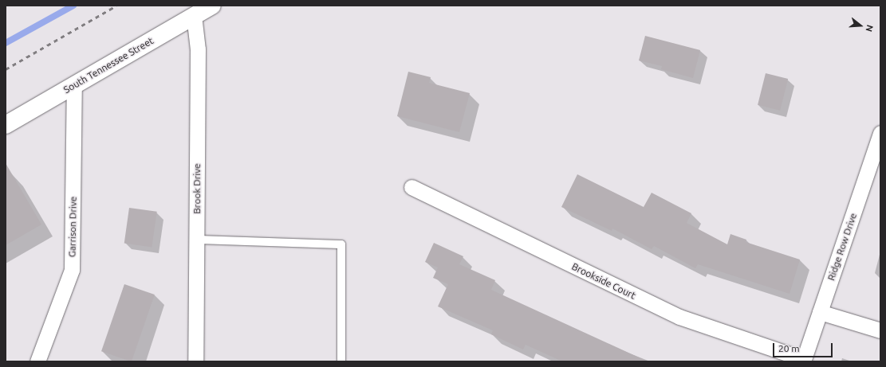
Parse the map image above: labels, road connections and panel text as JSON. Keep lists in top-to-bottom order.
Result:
{
  "streets": {
    "main road": ["South Tennessee Street"],
    "street": [
      "Brook Drive",
      "Garrison Drive",
      "Ridge Row Drive",
      "Brookside Court"
    ]
  },
  "crossings": [
    ["South Tennessee Street", "Brook Drive"],
    ["South Tennessee Street", "Garrison Drive"],
    ["Ridge Row Drive", "Brookside Court"]
  ],
  "scale_bar": "20 m",
  "north": "right"
}
